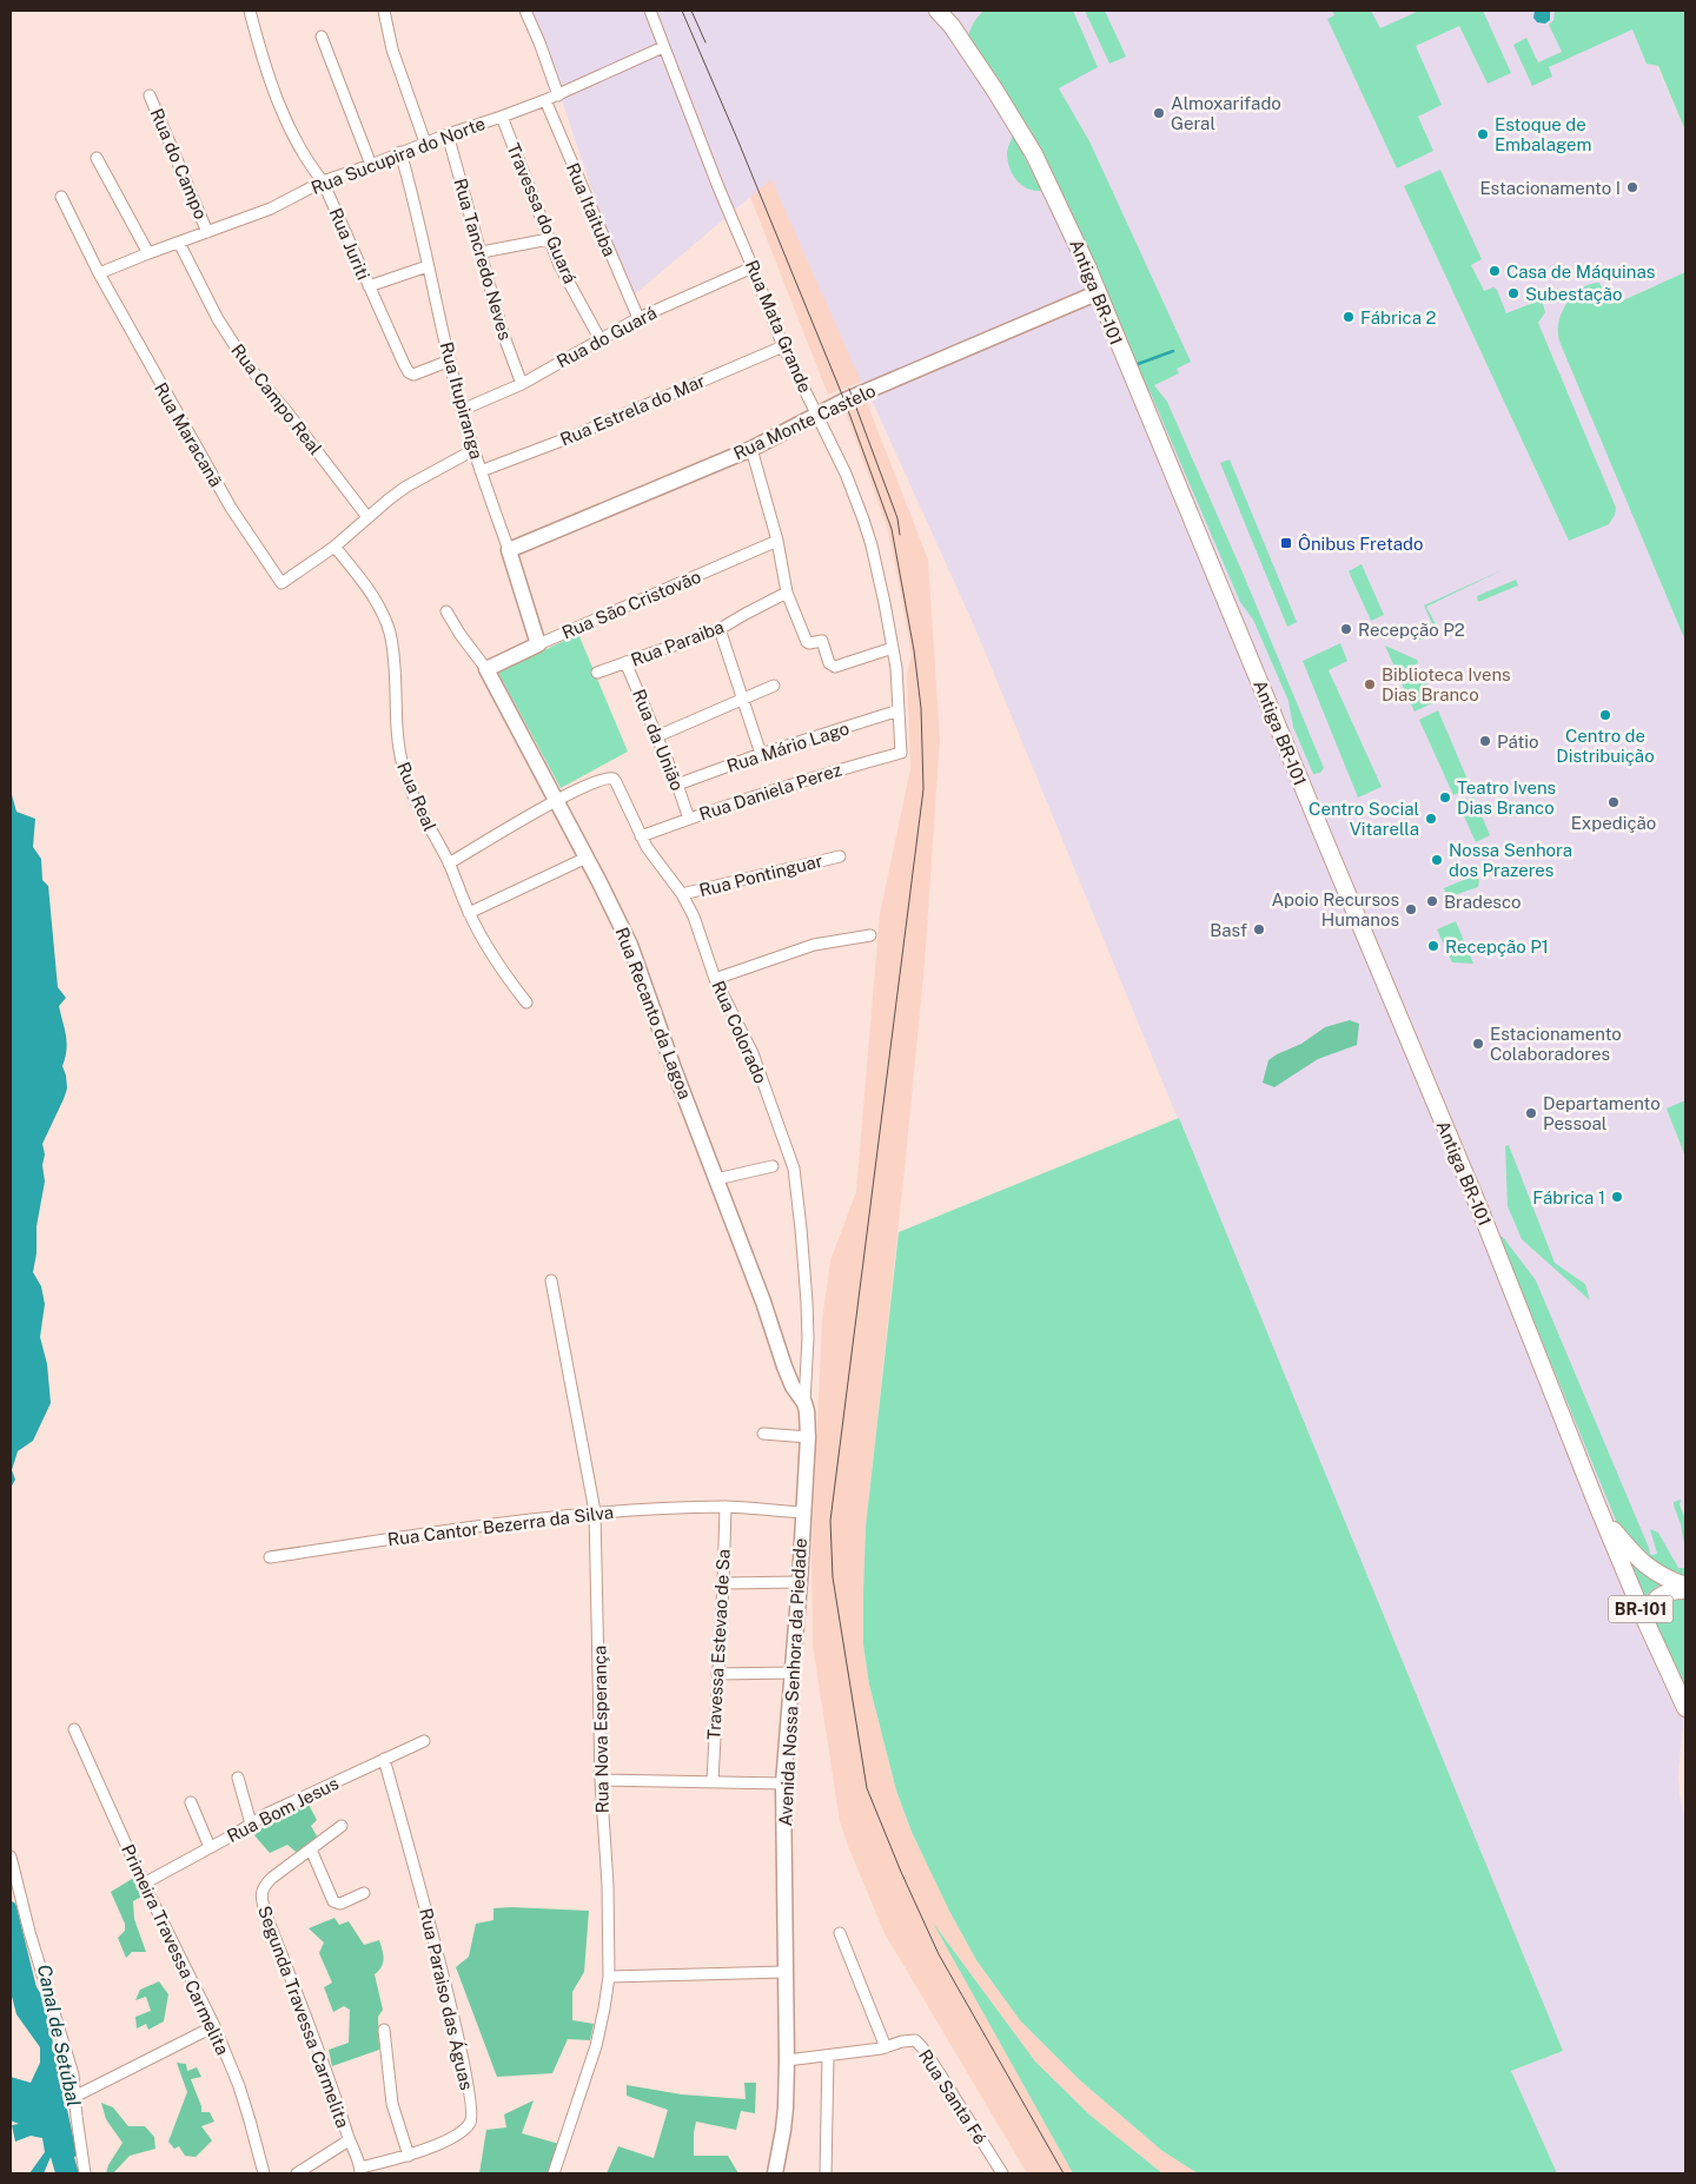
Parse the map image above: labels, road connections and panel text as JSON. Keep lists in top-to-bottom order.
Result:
{
  "streets": {
    "main road": ["Antiga BR-101", "BR-101"],
    "street": [
      "Rua Sucupira do Norte",
      "Rua do Campo",
      "Rua Itaituba",
      "Travessa do Guará",
      "Rua Juriti",
      "Rua Tancredo Neves",
      "Rua Mata Grande",
      "Rua do Guará",
      "Rua Campo Real",
      "Rua Itupiranga",
      "Rua Estrela do Mar",
      "Rua Monte Castelo",
      "Rua Maracanã",
      "Rua São Cristovão",
      "Rua Paraiba",
      "Rua da União",
      "Rua Mário Lago",
      "Rua Daniela Perez",
      "Rua Real",
      "Rua Pontinguar",
      "Rua Recanto da Lagoa",
      "Rua Colorado",
      "Rua Cantor Bezerra da Silva",
      "Travessa Estevao de Sa",
      "Avenida Nossa Senhora da Piedade",
      "Rua Nova Esperança",
      "Rua Bom Jesus",
      "Primeira Travessa Carmelita",
      "Rua Paraiso das Águas",
      "Segunda Travessa Carmelita",
      "Rua Santa Fé"
    ]
  },
  "crossings": [
    ["Rua Sucupira do Norte", "Rua do Campo"],
    ["Rua Sucupira do Norte", "Rua Itaituba"],
    ["Rua Sucupira do Norte", "Travessa do Guará"],
    ["Rua Sucupira do Norte", "Rua Juriti"],
    ["Rua Sucupira do Norte", "Rua Tancredo Neves"],
    ["Rua Sucupira do Norte", "Rua Mata Grande"],
    ["Rua Sucupira do Norte", "Rua Campo Real"],
    ["Rua Sucupira do Norte", "Rua Itupiranga"],
    ["Rua Sucupira do Norte", "Rua Maracanã"],
    ["Rua Itaituba", "Rua do Guará"],
    ["Travessa do Guará", "Rua do Guará"],
    ["Rua Juriti", "Rua Itupiranga"],
    ["Rua Tancredo Neves", "Rua do Guará"],
    ["Antiga BR-101", "Rua Monte Castelo"],
    ["Antiga BR-101", "BR-101"],
    ["Rua Mata Grande", "Rua do Guará"],
    ["Rua Mata Grande", "Rua Estrela do Mar"],
    ["Rua Mata Grande", "Rua Monte Castelo"],
    ["Rua Mata Grande", "Rua Mário Lago"],
    ["Rua Mata Grande", "Rua Daniela Perez"],
    ["Rua do Guará", "Rua Itupiranga"],
    ["Rua Itupiranga", "Rua Estrela do Mar"],
    ["Rua Itupiranga", "Rua Monte Castelo"],
    ["Rua Itupiranga", "Rua São Cristovão"],
    ["Rua Maracanã", "Rua Real"],
    ["Rua São Cristovão", "Rua Recanto da Lagoa"],
    ["Rua Paraiba", "Rua da União"],
    ["Rua da União", "Rua Mário Lago"],
    ["Rua da União", "Rua Daniela Perez"],
    ["Rua Daniela Perez", "Rua Colorado"],
    ["Rua Pontinguar", "Rua Colorado"],
    ["Rua Recanto da Lagoa", "Rua Colorado"],
    ["Rua Recanto da Lagoa", "Avenida Nossa Senhora da Piedade"],
    ["Rua Colorado", "Avenida Nossa Senhora da Piedade"],
    ["Rua Cantor Bezerra da Silva", "Travessa Estevao de Sa"],
    ["Rua Cantor Bezerra da Silva", "Avenida Nossa Senhora da Piedade"],
    ["Rua Cantor Bezerra da Silva", "Rua Nova Esperança"],
    ["Avenida Nossa Senhora da Piedade", "Rua Santa Fé"],
    ["Rua Bom Jesus", "Primeira Travessa Carmelita"],
    ["Rua Bom Jesus", "Rua Paraiso das Águas"],
    ["Rua Paraiso das Águas", "Segunda Travessa Carmelita"]
  ],
  "water": ["Canal de Setúbal"],
  "places": {
    "other": [
      "Almoxarifado Geral",
      "Estoque de Embalagem",
      "Estacionamento I",
      "Casa de Máquinas",
      "Subestação",
      "Fábrica 2",
      "Recepção P2",
      "Biblioteca Ivens Dias Branco",
      "Centro de Distribuição",
      "Pátio",
      "Teatro Ivens Dias Branco",
      "Expedição",
      "Centro Social Vitarella",
      "Nossa Senhora dos Prazeres",
      "Bradesco",
      "Apoio Recursos Humanos",
      "Basf",
      "Recepção P1",
      "Estacionamento Colaboradores",
      "Departamento Pessoal",
      "Fábrica 1"
    ],
    "transit": ["Ônibus Fretado"]
  }
}
